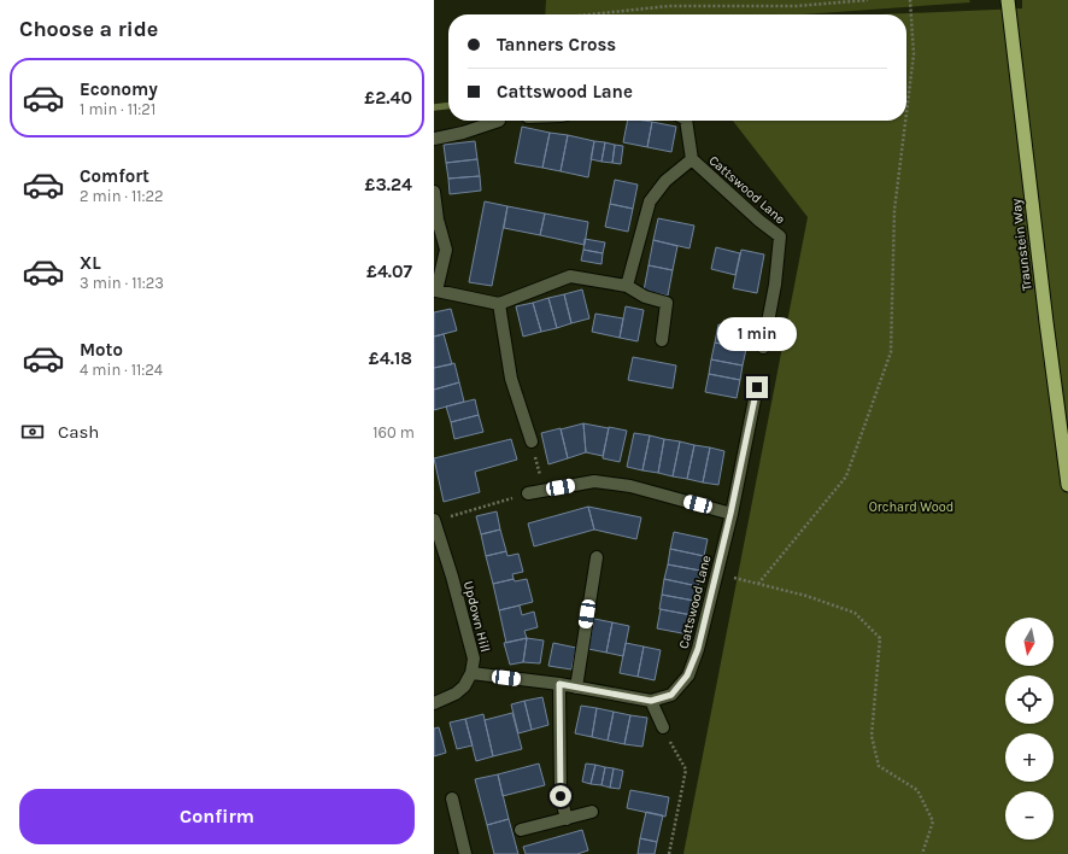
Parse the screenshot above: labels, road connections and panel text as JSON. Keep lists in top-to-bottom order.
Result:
{
  "streets": {
    "highway": ["Traunstein Way"],
    "street": ["Cattswood Lane", "Updown Hill"]
  },
  "parks": ["Orchard Wood"],
  "north": "bottom",
  "page": {
    "heading": "Choose a ride",
    "banner": ["Tanners Cross", "Cattswood Lane"],
    "list": [
      {
        "name": "Economy",
        "note": "1 min · 11:21",
        "value": "£2.40"
      },
      {
        "name": "Comfort",
        "note": "2 min · 11:22",
        "value": "£3.24"
      },
      {
        "name": "XL",
        "note": "3 min · 11:23",
        "value": "£4.07"
      },
      {
        "name": "Moto",
        "note": "4 min · 11:24",
        "value": "£4.18"
      }
    ],
    "bubble": "1 min",
    "pay": ["Cash", "160 m"],
    "map_buttons": ["+", "−"],
    "buttons": "Confirm"
  }
}
